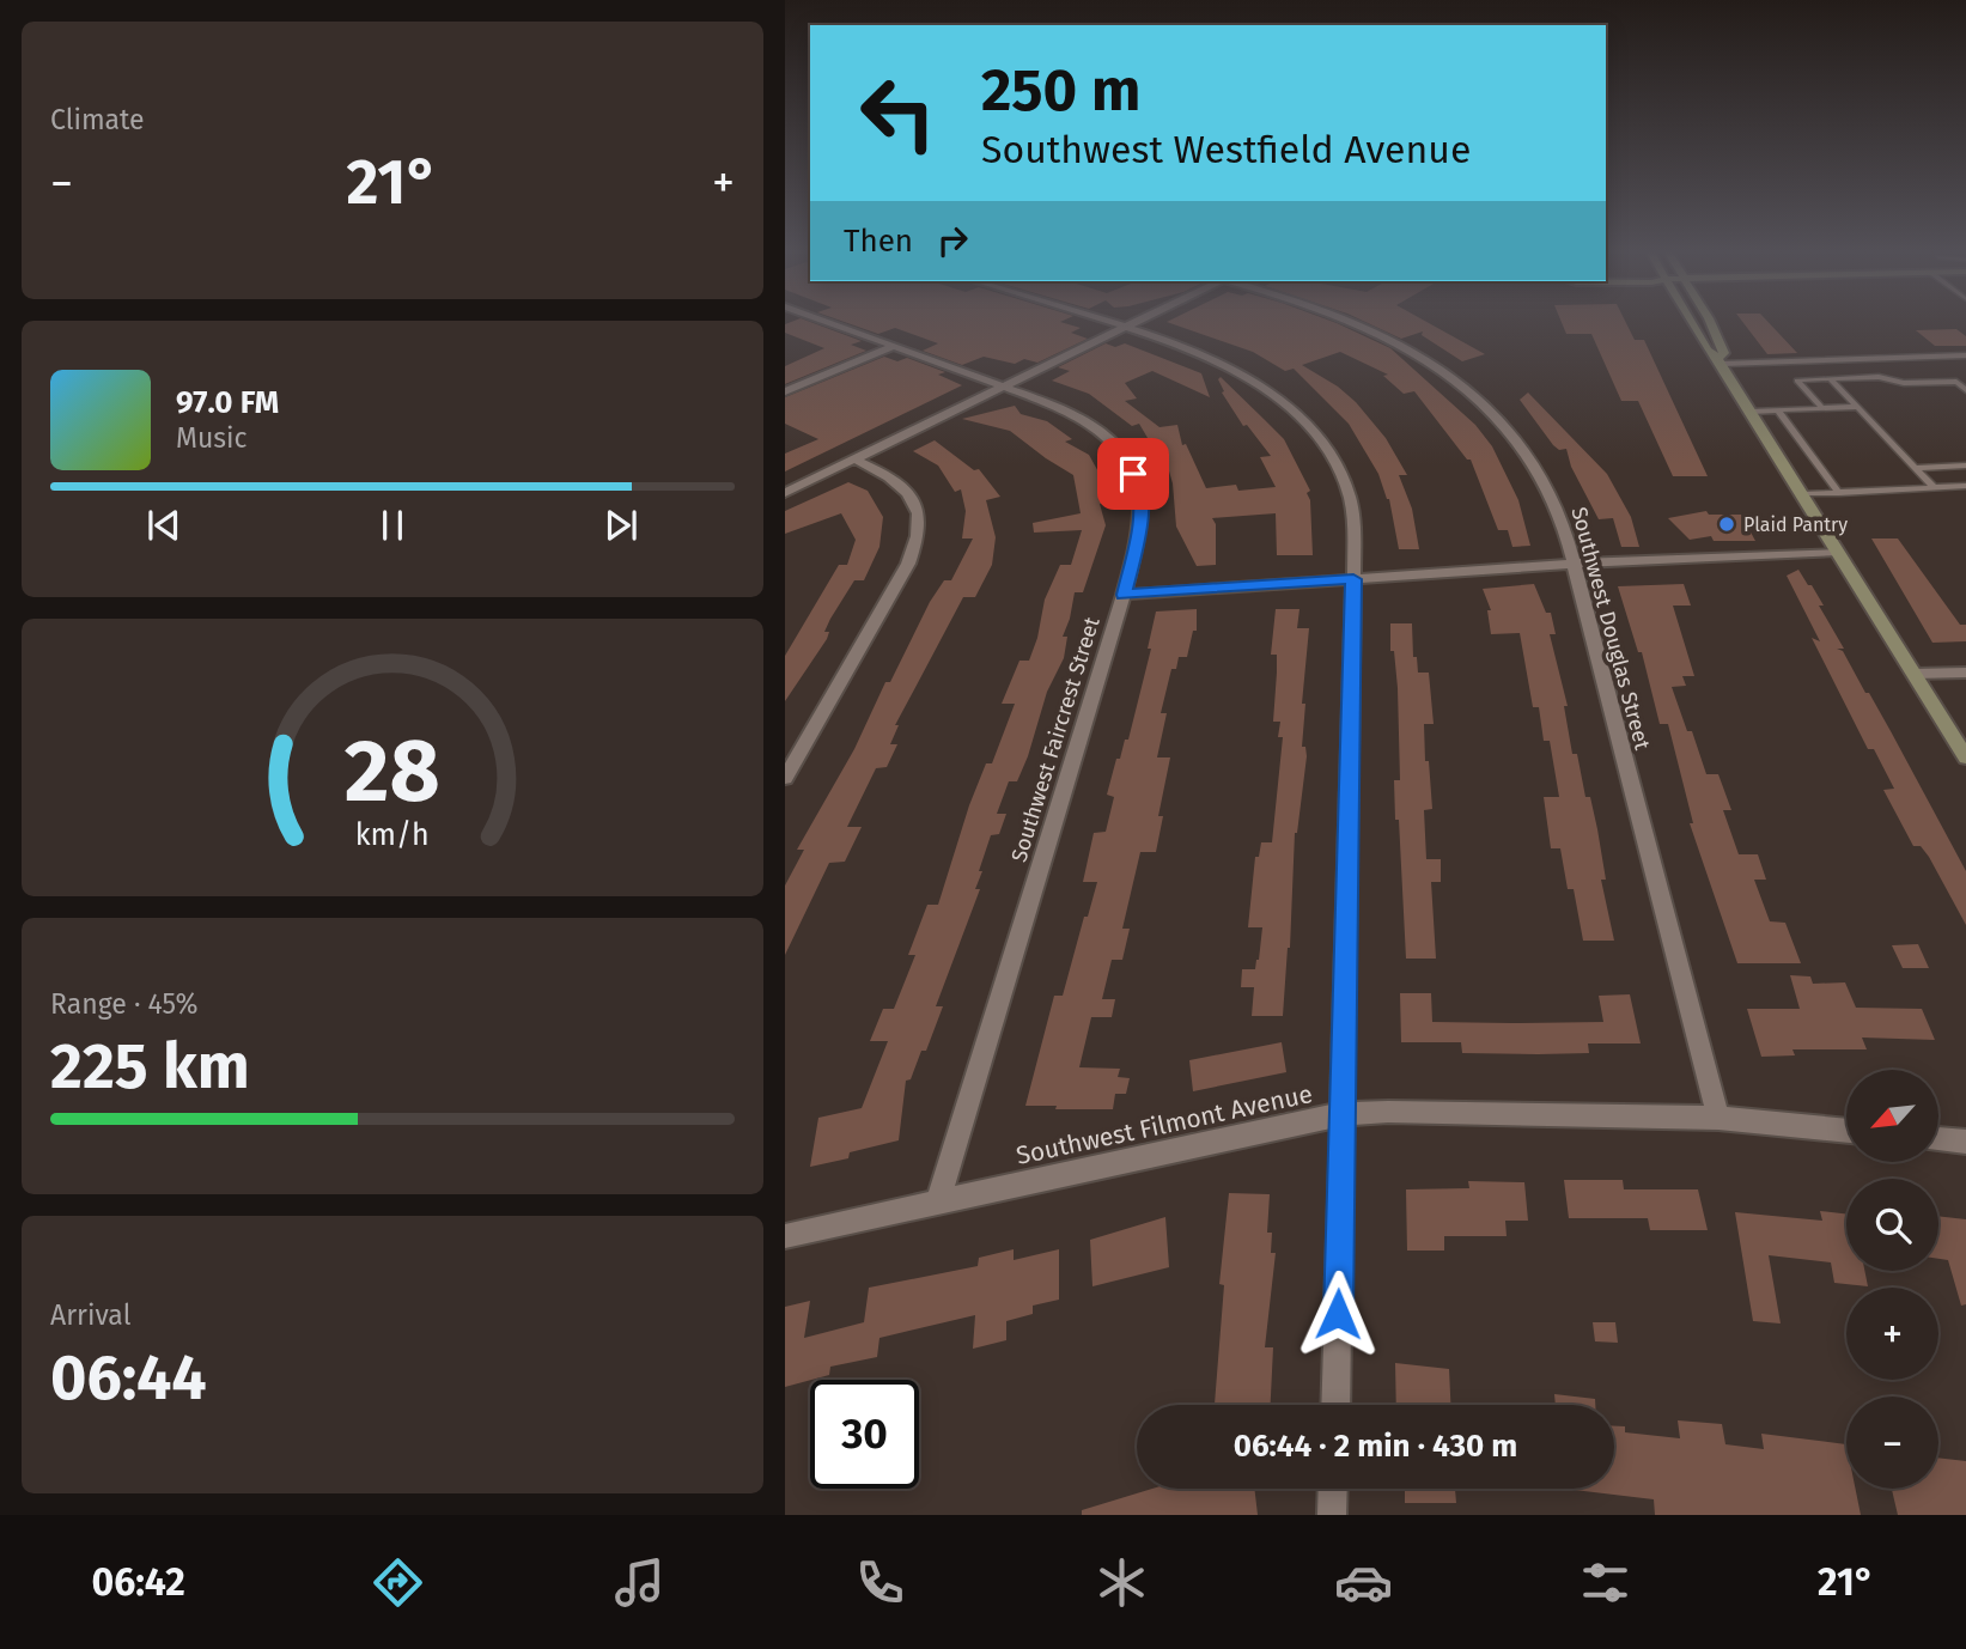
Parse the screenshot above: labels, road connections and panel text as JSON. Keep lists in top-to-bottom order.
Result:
{
  "streets": {
    "street": ["Southwest Douglas Street", "Southwest Faircrest Street", "Southwest Filmont Avenue"]
  },
  "crossings": [
    ["Southwest Douglas Street", "Southwest Filmont Avenue"],
    ["Southwest Faircrest Street", "Southwest Filmont Avenue"]
  ],
  "places": ["Plaid Pantry"],
  "north": "bottom left",
  "page": {
    "tile": [
      "Climate",
      ["Range · 45%", "225 km"],
      ["Arrival", "06:44"]
    ],
    "turn": ["250 m", "Southwest Westfield Avenue"],
    "heat": ["−", "21°", "+"],
    "then": "Then",
    "song": ["97.0 FM", "Music"],
    "map_buttons": ["+", "−"],
    "limit": "30",
    "trip": "06:44 · 2 min · 430 m",
    "tabs": ["06:42", "21°"],
    "gauge": ["28", "km/h"]
  }
}
